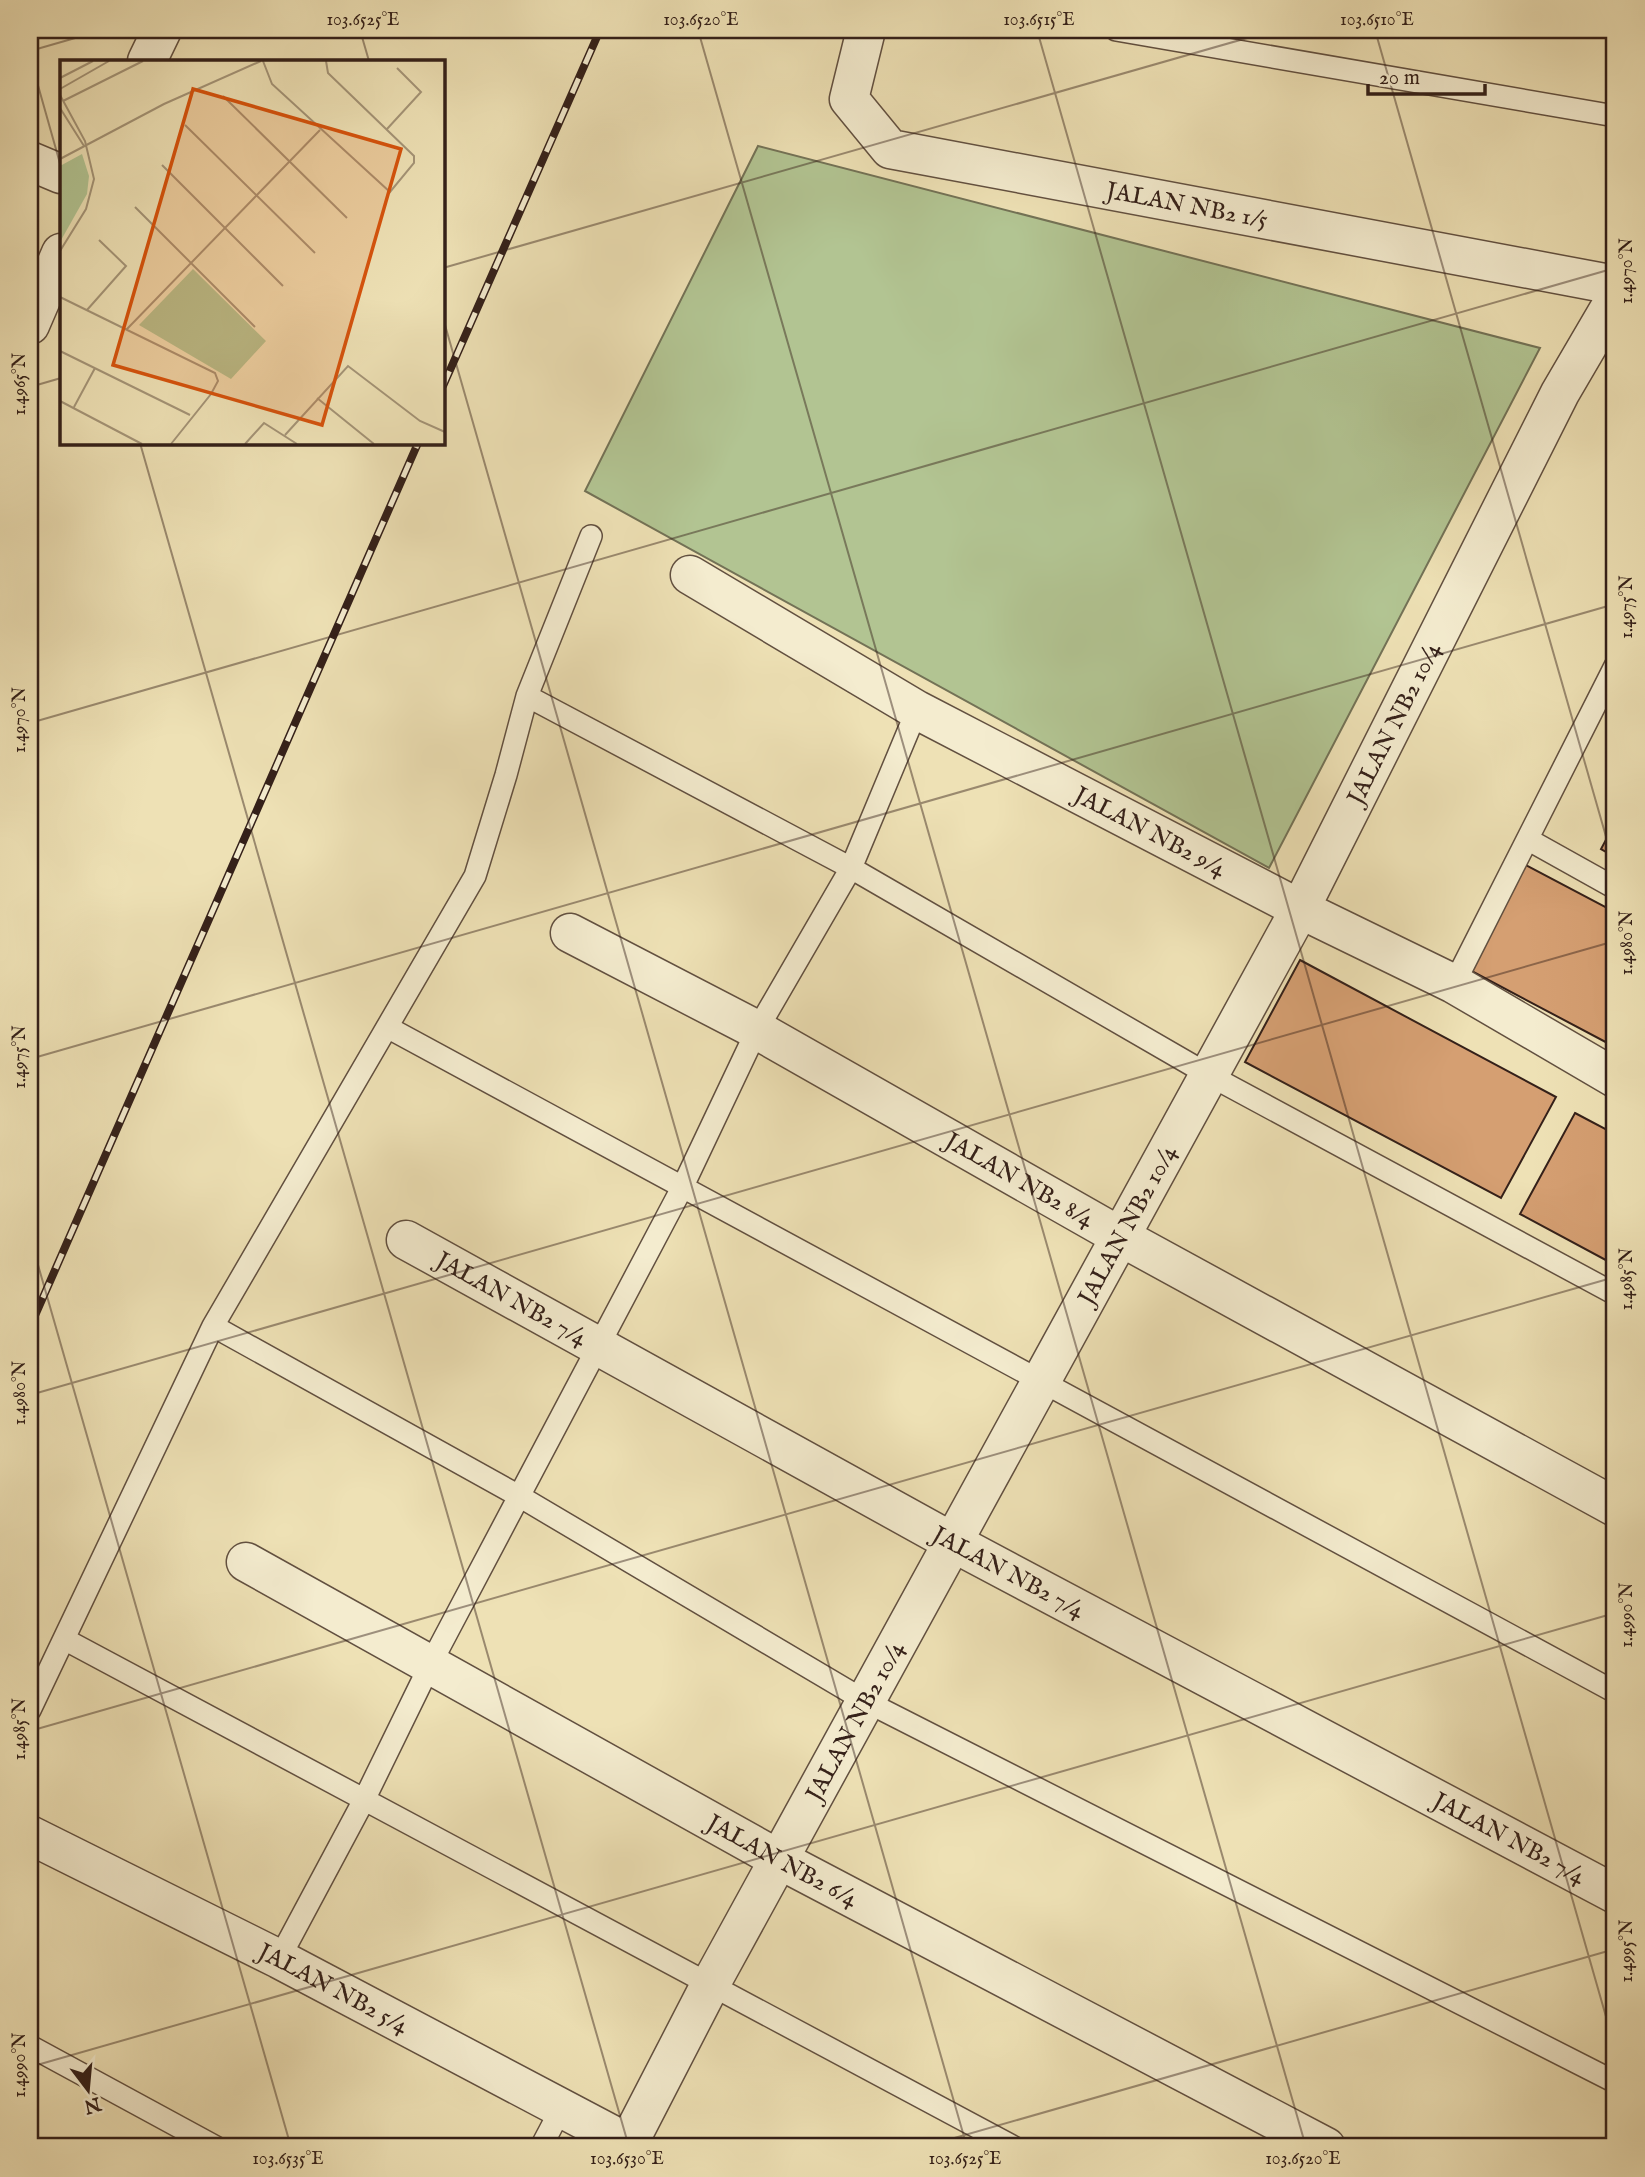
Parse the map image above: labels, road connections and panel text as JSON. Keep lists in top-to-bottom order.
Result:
{
  "streets": {
    "street": [
      "JALAN NB2 1/5",
      "JALAN NB2 10/4",
      "JALAN NB2 9/4",
      "JALAN NB2 8/4",
      "JALAN NB2 7/4",
      "JALAN NB2 6/4",
      "JALAN NB2 5/4"
    ]
  },
  "crossings": [
    ["JALAN NB2 10/4", "JALAN NB2 9/4"],
    ["JALAN NB2 10/4", "JALAN NB2 8/4"],
    ["JALAN NB2 10/4", "JALAN NB2 7/4"],
    ["JALAN NB2 10/4", "JALAN NB2 6/4"],
    ["JALAN NB2 10/4", "JALAN NB2 5/4"]
  ],
  "scale_bar": "20 m",
  "north": "bottom",
  "coordinates": [
    "103.6525°E",
    "103.6520°E",
    "103.6515°E",
    "103.6510°E",
    "1.4970°N",
    "1.4965°N",
    "1.4975°N",
    "1.4980°N",
    "1.4985°N",
    "1.4990°N",
    "1.4995°N",
    "103.6535°E",
    "103.6530°E"
  ]
}
